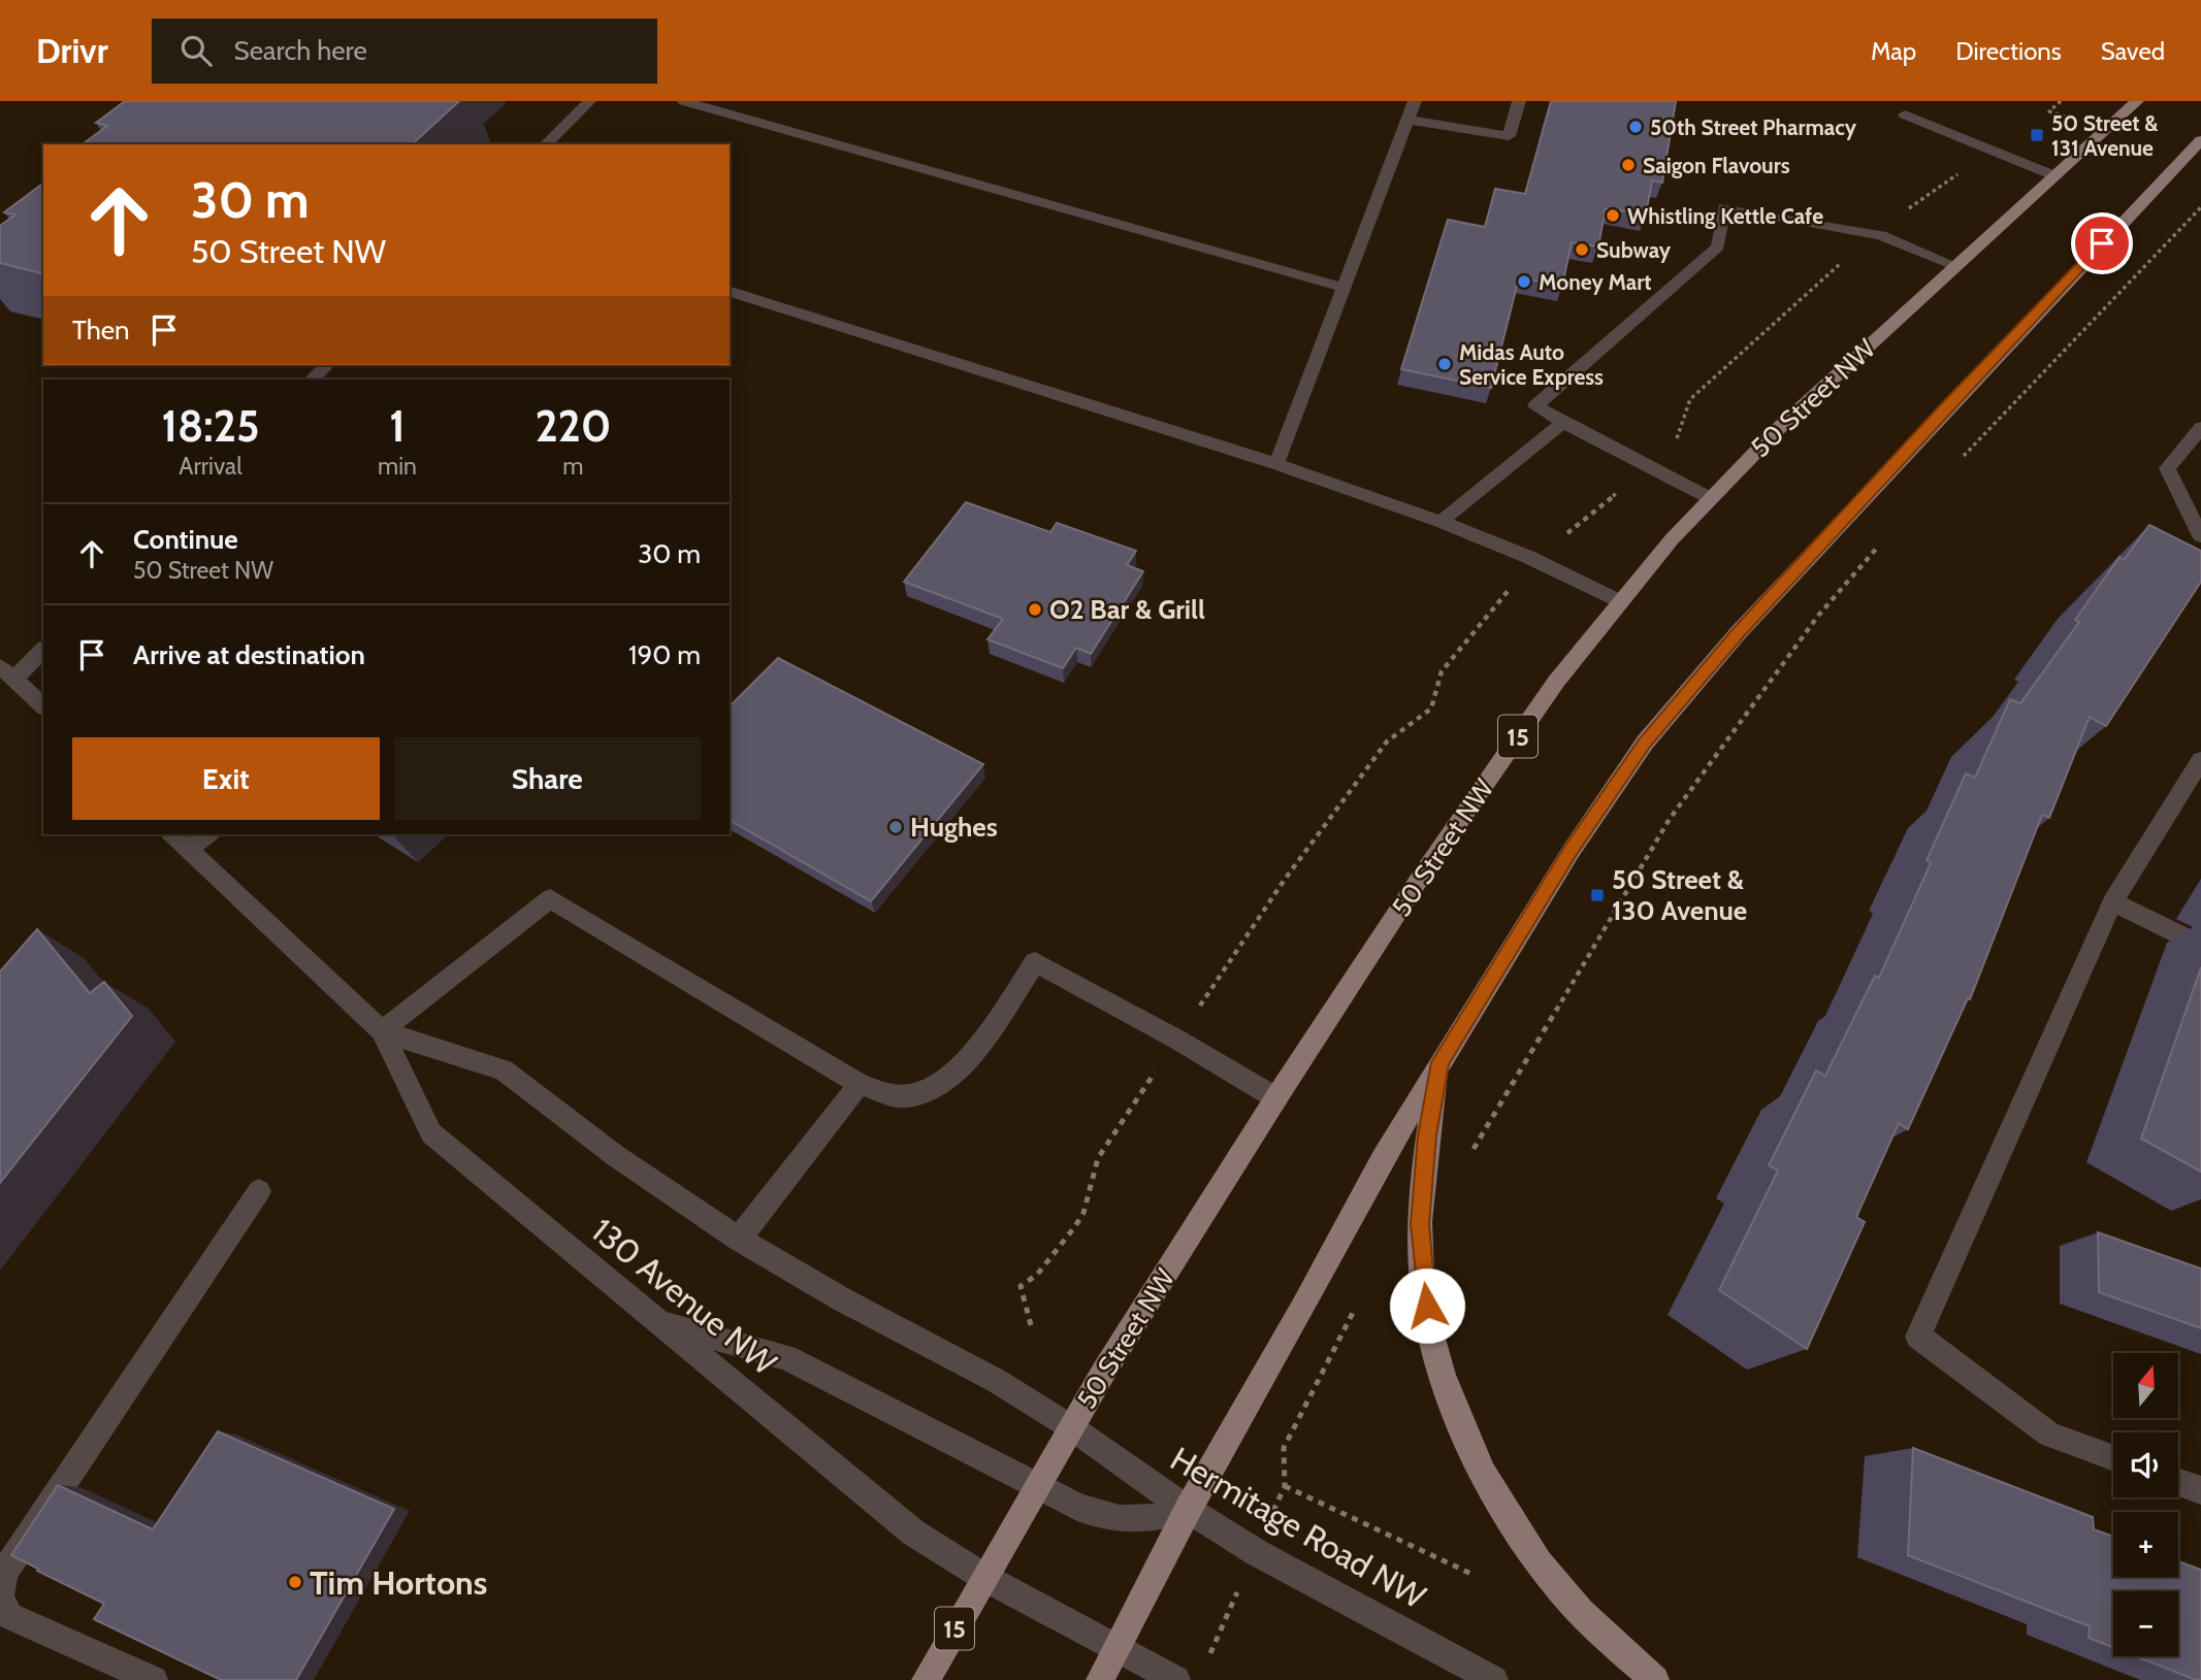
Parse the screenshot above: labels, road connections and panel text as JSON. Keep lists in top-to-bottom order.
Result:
{
  "streets": {
    "main road": ["50 Street NW", "15"],
    "street": ["130 Avenue NW", "Hermitage Road NW"]
  },
  "crossings": [
    ["50 Street NW", "130 Avenue NW"],
    ["50 Street NW", "Hermitage Road NW"],
    ["130 Avenue NW", "Hermitage Road NW"]
  ],
  "places": {
    "other": [
      "50th Street Pharmacy",
      "Saigon Flavours",
      "Whistling Kettle Cafe",
      "Subway",
      "Money Mart",
      "Midas Auto Service Express",
      "O2 Bar & Grill",
      "Hughes",
      "Tim Hortons"
    ],
    "transit": ["50 Street & 131 Avenue", "50 Street & 130 Avenue"]
  },
  "north": "top",
  "page": {
    "header": "Drivr",
    "search": "Search here",
    "nav": ["Map", "Directions", "Saved"],
    "turn": ["30 m", "50 Street NW"],
    "then": "Then",
    "eta": [
      "18:25",
      "Arrival",
      "1",
      "min",
      "220",
      "m"
    ],
    "list": [
      {
        "name": "Continue",
        "note": "50 Street NW",
        "value": "30 m"
      },
      {
        "name": "Arrive at destination",
        "value": "190 m"
      }
    ],
    "buttons": ["Exit", "Share"],
    "map_buttons": ["+", "−"]
  }
}
